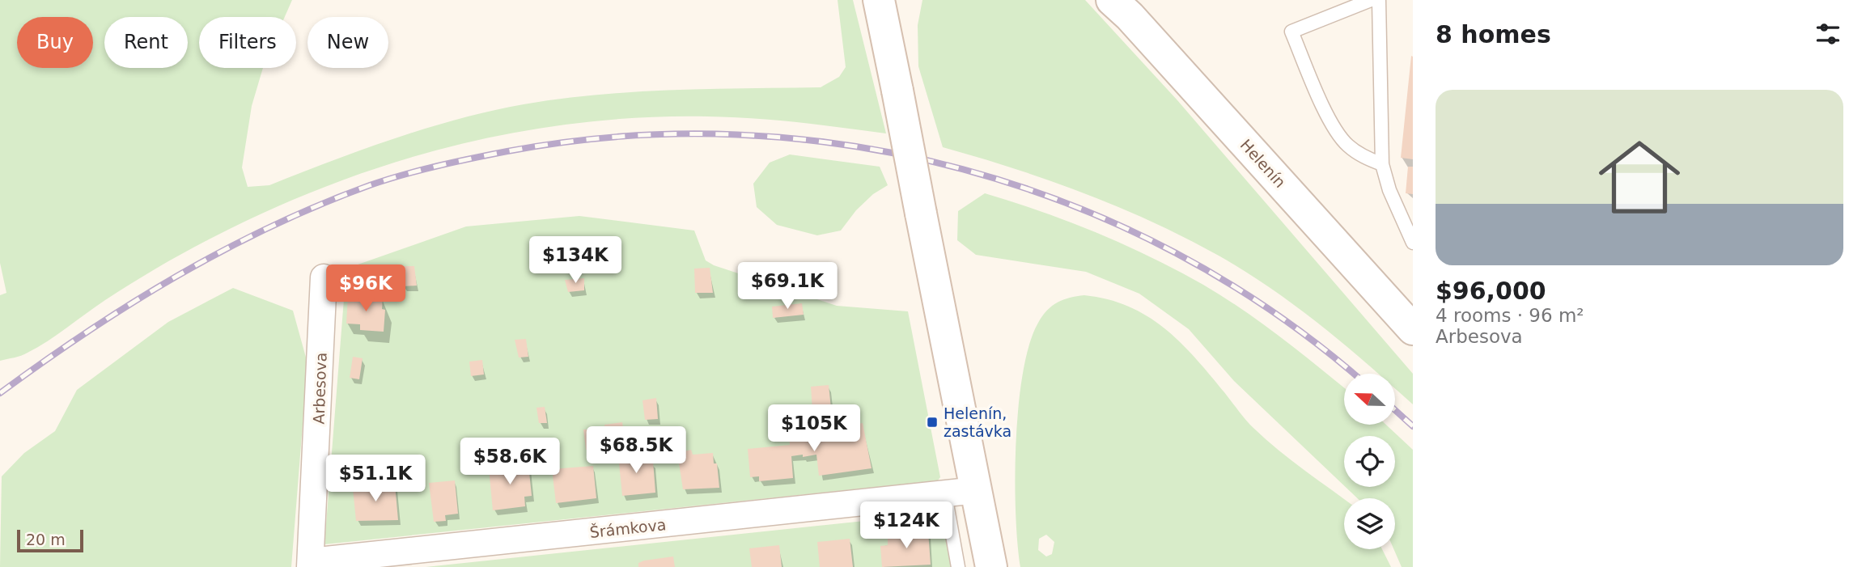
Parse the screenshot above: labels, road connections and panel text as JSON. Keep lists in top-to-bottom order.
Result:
{
  "streets": {
    "main road": ["Helenín"],
    "street": ["Arbesova", "Šrámkova"]
  },
  "crossings": [
    ["Arbesova", "Šrámkova"]
  ],
  "places": {
    "transit": ["Helenín, zastávka"]
  },
  "scale_bar": "20 m",
  "north": "left",
  "page": {
    "heading": "8 homes",
    "chip": [
      "Buy",
      "Rent",
      "Filters",
      "New"
    ],
    "list": [
      {
        "name": "$96,000",
        "note": "4 rooms · 96 m² · Arbesova"
      }
    ],
    "price": [
      "$134K",
      "$69.1K",
      "$96K",
      "$105K",
      "$68.5K",
      "$58.6K",
      "$51.1K",
      "$124K"
    ],
    "scale": "20 m"
  }
}
